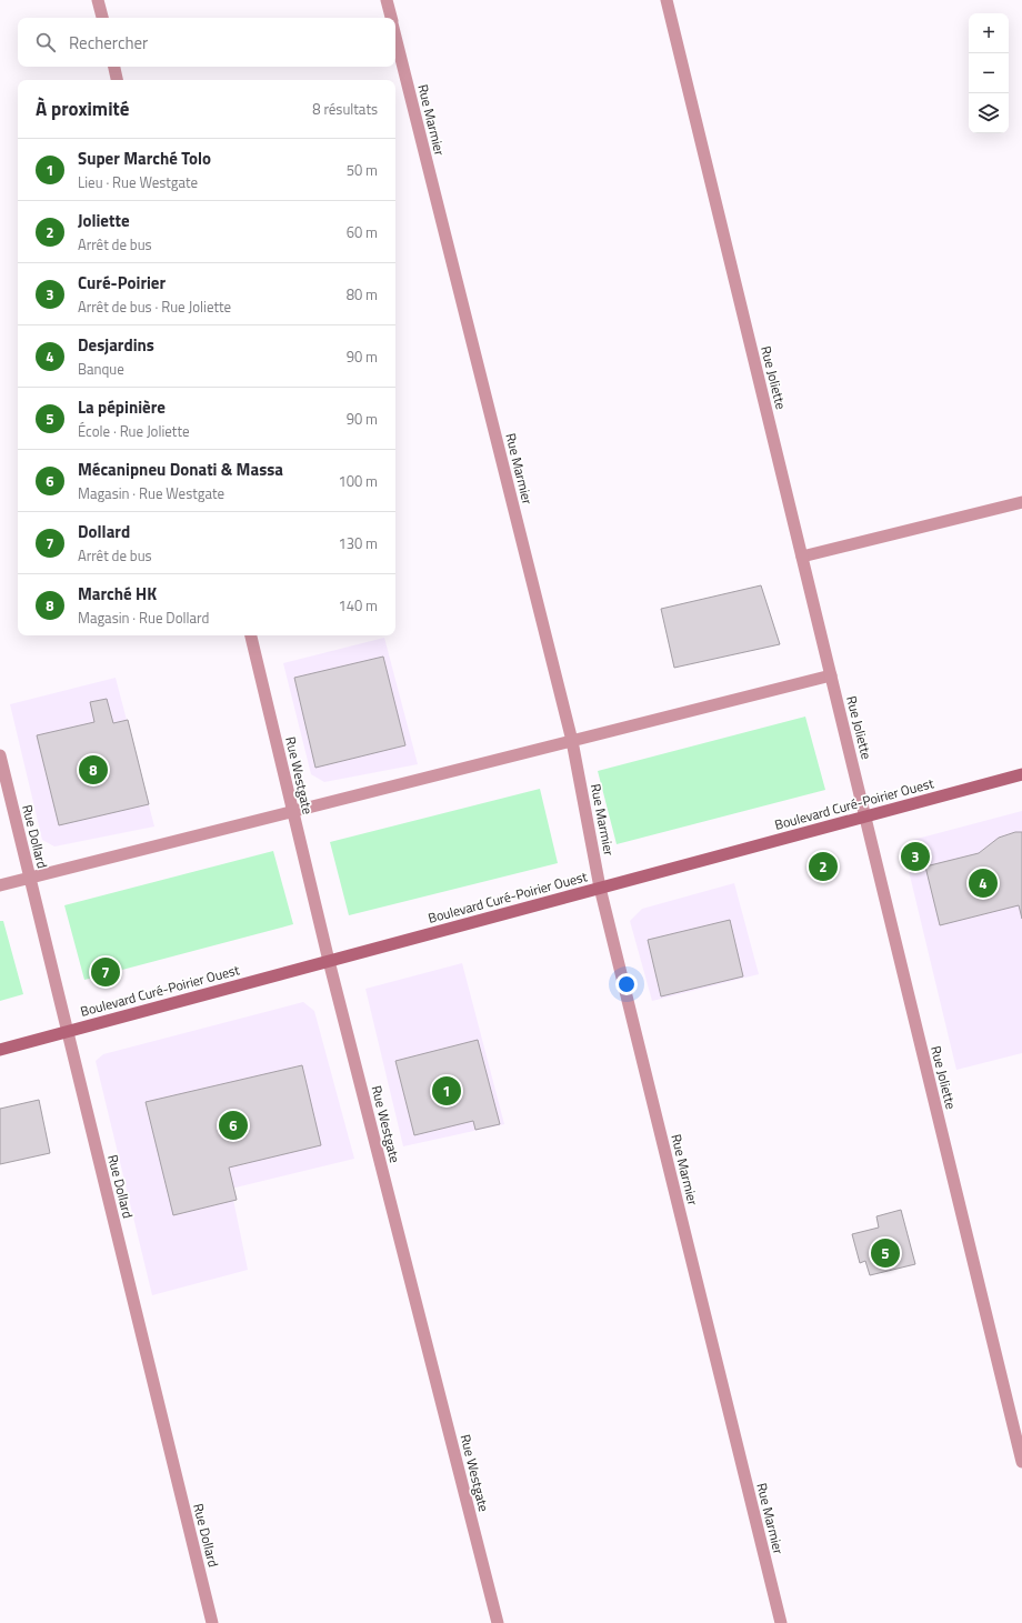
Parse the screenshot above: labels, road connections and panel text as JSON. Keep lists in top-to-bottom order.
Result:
{
  "streets": {
    "main road": ["Boulevard Curé-Poirier Ouest"],
    "street": [
      "Rue Marmier",
      "Rue Joliette",
      "Rue Westgate",
      "Rue Dollard"
    ]
  },
  "crossings": [
    ["Rue Marmier", "Boulevard Curé-Poirier Ouest"],
    ["Rue Joliette", "Boulevard Curé-Poirier Ouest"],
    ["Rue Westgate", "Boulevard Curé-Poirier Ouest"],
    ["Boulevard Curé-Poirier Ouest", "Rue Dollard"]
  ],
  "page": {
    "map_buttons": ["+", "−"],
    "search": "Rechercher",
    "heading": ["À proximité", "8 résultats"],
    "list": [
      {
        "mark": "1",
        "name": "Super Marché Tolo",
        "note": "Lieu · Rue Westgate",
        "value": "50 m"
      },
      {
        "mark": "2",
        "name": "Joliette",
        "note": "Arrêt de bus",
        "value": "60 m"
      },
      {
        "mark": "3",
        "name": "Curé-Poirier",
        "note": "Arrêt de bus · Rue Joliette",
        "value": "80 m"
      },
      {
        "mark": "4",
        "name": "Desjardins",
        "note": "Banque",
        "value": "90 m"
      },
      {
        "mark": "5",
        "name": "La pépinière",
        "note": "École · Rue Joliette",
        "value": "90 m"
      },
      {
        "mark": "6",
        "name": "Mécanipneu Donati & Massa",
        "note": "Magasin · Rue Westgate",
        "value": "100 m"
      },
      {
        "mark": "7",
        "name": "Dollard",
        "note": "Arrêt de bus",
        "value": "130 m"
      },
      {
        "mark": "8",
        "name": "Marché HK",
        "note": "Magasin · Rue Dollard",
        "value": "140 m"
      }
    ],
    "pins": [
      "8",
      "3",
      "2",
      "4",
      "7",
      "1",
      "6",
      "5"
    ]
  }
}
